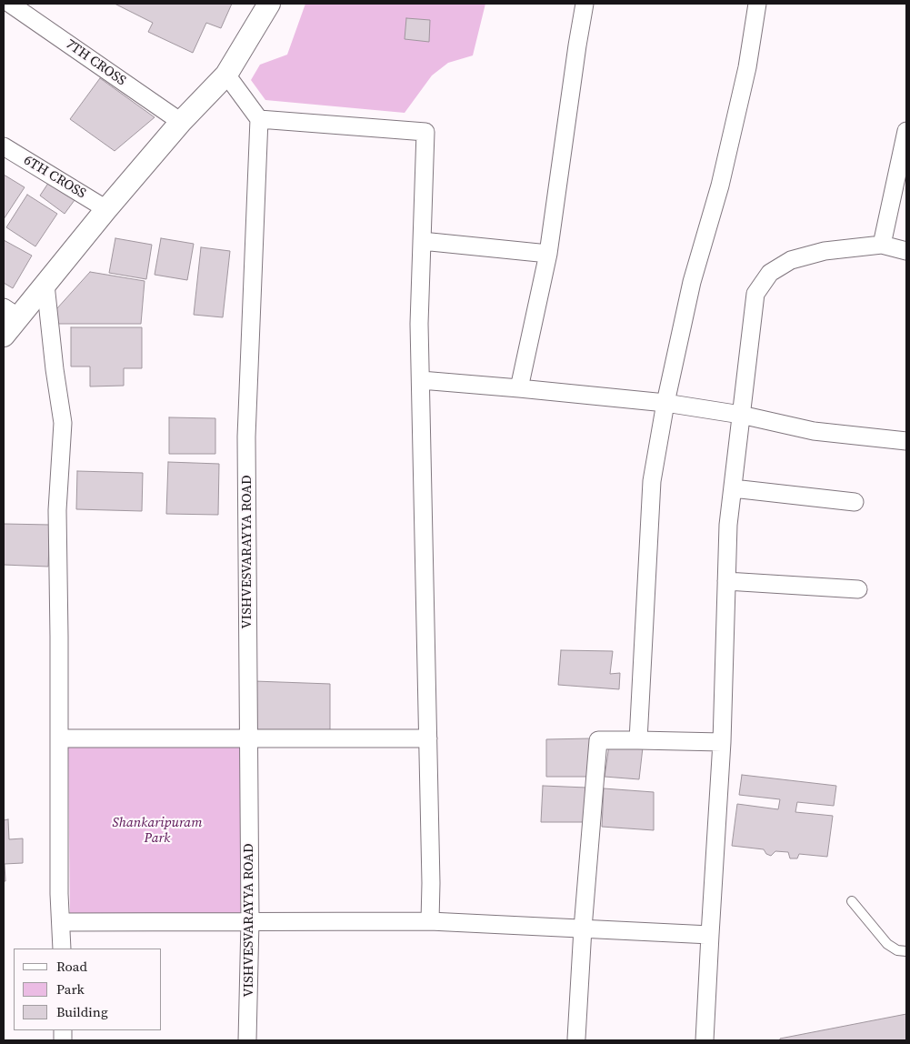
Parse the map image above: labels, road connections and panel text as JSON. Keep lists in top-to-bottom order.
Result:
{
  "streets": {
    "street": ["7TH CROSS", "6TH CROSS", "VISHVESVARAYYA ROAD"]
  },
  "parks": ["Shankaripuram Park"],
  "legend": ["Road", "Park", "Building"]
}
